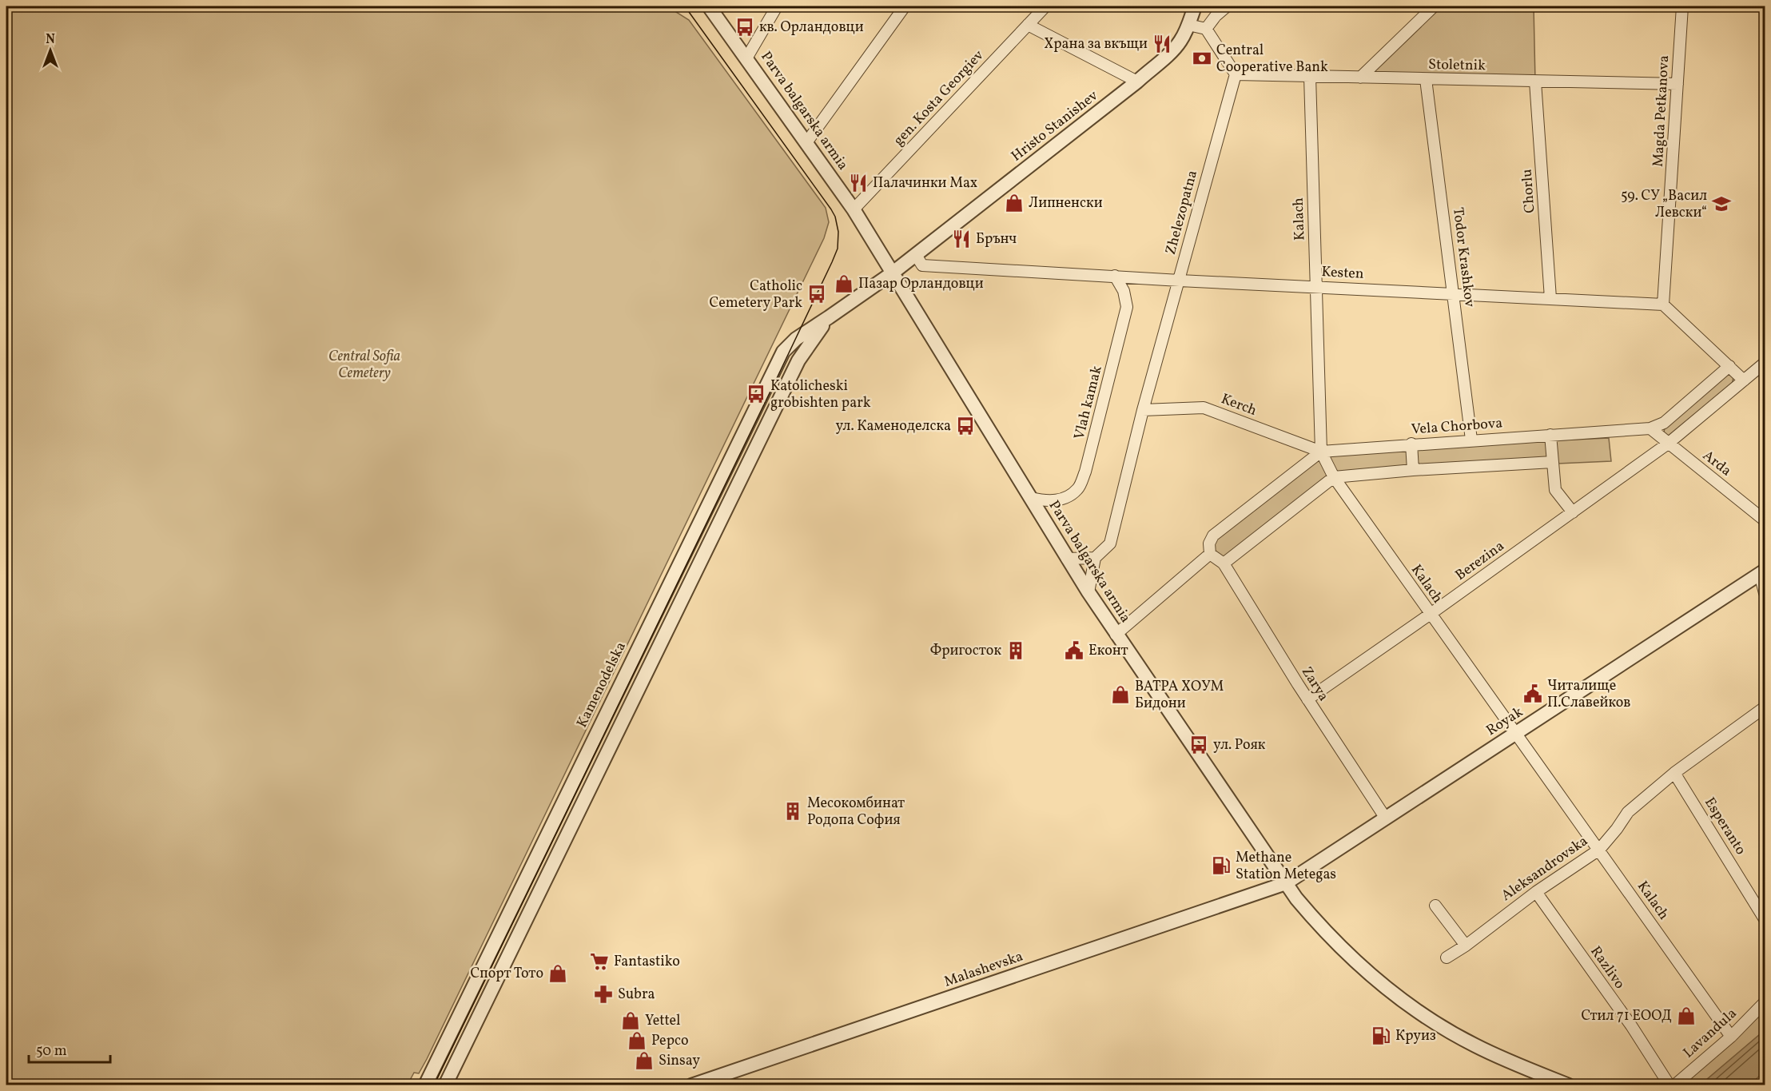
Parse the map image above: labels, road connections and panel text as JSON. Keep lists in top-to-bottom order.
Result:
{
  "streets": {
    "street": [
      "Stoletnik",
      "gen. Kosta Georgiev",
      "Parva balgarska armia",
      "Magda Petkanova",
      "Hristo Stanishev",
      "Chorlu",
      "Zhelezopatna",
      "Kalach",
      "Todor Krashkov",
      "Kesten",
      "Vlah kamak",
      "Kerch",
      "Vela Chorbova",
      "Arda",
      "Berezina",
      "Zarya",
      "Kamenodelska",
      "Royak",
      "Esperanto",
      "Aleksandrovska",
      "Razlivo",
      "Malashevska",
      "Lavandula"
    ]
  },
  "crossings": [
    ["Stoletnik", "Magda Petkanova"],
    ["Stoletnik", "Chorlu"],
    ["Stoletnik", "Zhelezopatna"],
    ["Stoletnik", "Kalach"],
    ["Stoletnik", "Todor Krashkov"],
    ["gen. Kosta Georgiev", "Parva balgarska armia"],
    ["Parva balgarska armia", "Hristo Stanishev"],
    ["Parva balgarska armia", "Vlah kamak"],
    ["Parva balgarska armia", "Kamenodelska"],
    ["Parva balgarska armia", "Royak"],
    ["Parva balgarska armia", "Malashevska"],
    ["Magda Petkanova", "Kesten"],
    ["Hristo Stanishev", "Kesten"],
    ["Hristo Stanishev", "Kamenodelska"],
    ["Chorlu", "Kesten"],
    ["Zhelezopatna", "Kesten"],
    ["Zhelezopatna", "Kerch"],
    ["Kalach", "Kesten"],
    ["Kalach", "Kerch"],
    ["Kalach", "Vela Chorbova"],
    ["Kalach", "Berezina"],
    ["Kalach", "Royak"],
    ["Kalach", "Aleksandrovska"],
    ["Kalach", "Lavandula"],
    ["Todor Krashkov", "Kesten"],
    ["Todor Krashkov", "Vela Chorbova"],
    ["Kesten", "Vlah kamak"],
    ["Kerch", "Vela Chorbova"],
    ["Vela Chorbova", "Arda"],
    ["Arda", "Berezina"],
    ["Berezina", "Zarya"],
    ["Zarya", "Royak"],
    ["Royak", "Malashevska"],
    ["Esperanto", "Aleksandrovska"],
    ["Aleksandrovska", "Razlivo"]
  ],
  "parks": ["Central Sofia Cemetery"],
  "places": {
    "bus stop": [
      "кв. Орландовци",
      "Catholic Cemetery Park",
      "Katolicheski grobishten park",
      "ул. Каменоделска",
      "ул. Рояк"
    ],
    "restaurant": ["Храна за вкъщи", "Палачинки Max", "Брънч"],
    "bank": ["Central Cooperative Bank"],
    "shop": [
      "Липненски",
      "Пазар Орландовци",
      "ВАТРА ХОУМ Бидони",
      "Спорт Тото",
      "Стил 71 ЕООД",
      "Yettel",
      "Pepco",
      "Sinsay"
    ],
    "school or university": ["59. СУ „Васил Левски“"],
    "building": ["Фригосток", "Месокомбинат Родопа София"],
    "public building": ["Еконт", "Читалище П.Славейков"],
    "fuel station": ["Methane Station Metegas", "Круиз"],
    "supermarket": ["Fantastiko"],
    "pharmacy": ["Subra"]
  },
  "scale_bar": "50 m",
  "north": "top"
}
